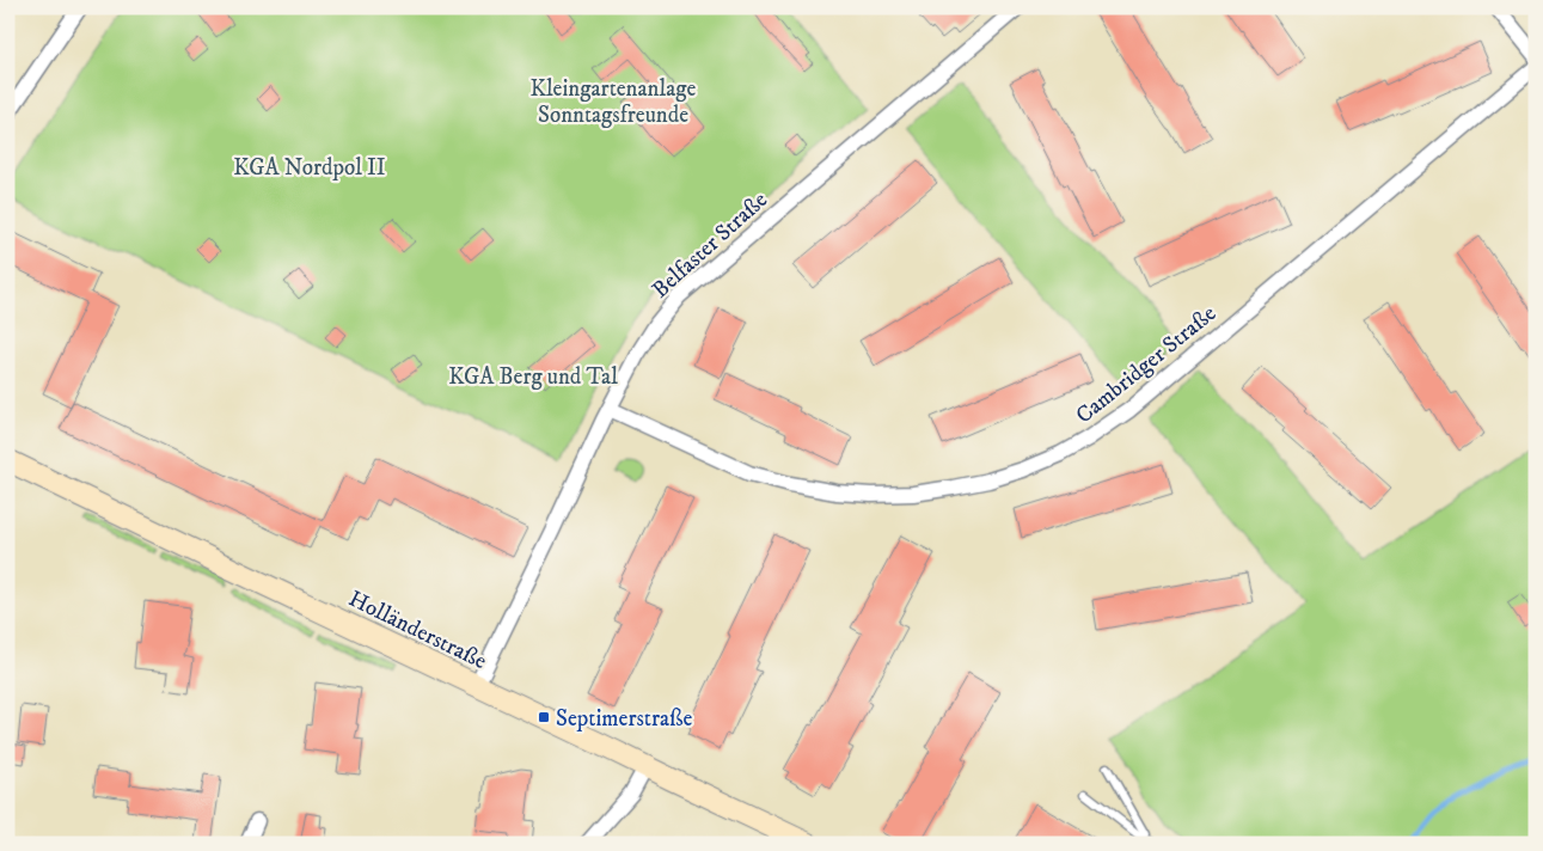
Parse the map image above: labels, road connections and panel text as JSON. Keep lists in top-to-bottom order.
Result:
{
  "streets": {
    "street": ["Belfaster Straße", "Cambridger Straße", "Holländerstraße"]
  },
  "crossings": [
    ["Belfaster Straße", "Cambridger Straße"],
    ["Belfaster Straße", "Holländerstraße"]
  ],
  "parks": ["Kleingartenanlage Sonntagsfreunde", "KGA Nordpol II", "KGA Berg und Tal"],
  "places": {
    "transit": ["Septimerstraße"]
  }
}
